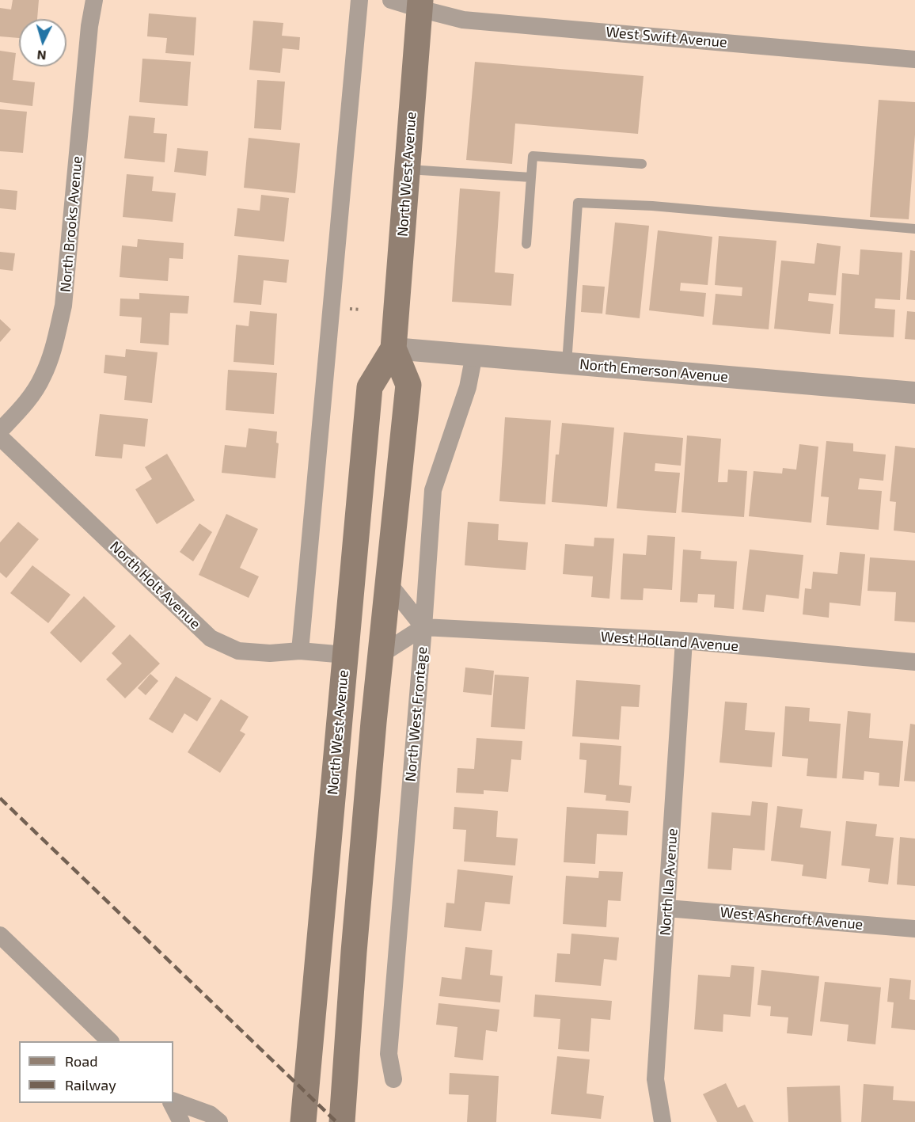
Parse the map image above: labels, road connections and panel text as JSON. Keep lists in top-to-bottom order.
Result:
{
  "streets": {
    "main road": ["North West Avenue"],
    "street": [
      "West Swift Avenue",
      "North Brooks Avenue",
      "North Emerson Avenue",
      "North Holt Avenue",
      "West Holland Avenue",
      "North West Frontage",
      "North Ila Avenue",
      "West Ashcroft Avenue"
    ]
  },
  "crossings": [
    ["West Swift Avenue", "North West Avenue"],
    ["North West Avenue", "North Emerson Avenue"],
    ["North West Avenue", "North Holt Avenue"],
    ["North Emerson Avenue", "North West Frontage"],
    ["West Holland Avenue", "North West Frontage"],
    ["West Holland Avenue", "North Ila Avenue"],
    ["North Ila Avenue", "West Ashcroft Avenue"]
  ],
  "legend": ["Road", "Railway"],
  "north": "bottom"
}
